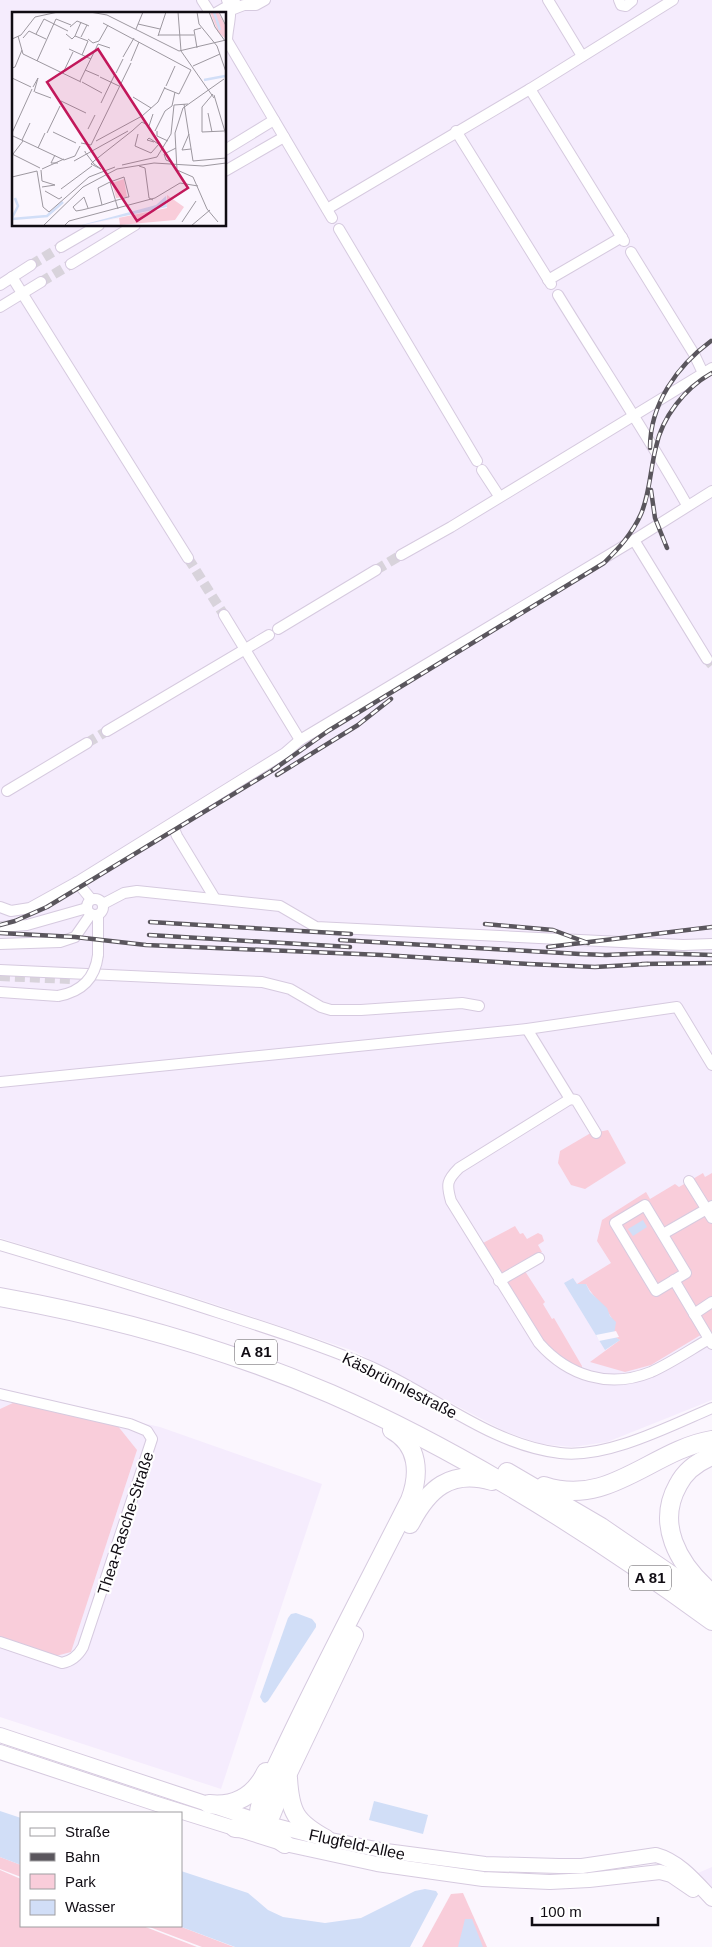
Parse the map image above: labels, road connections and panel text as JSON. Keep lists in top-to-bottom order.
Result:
{
  "streets": {
    "highway": ["A 81"],
    "main road": ["Flugfeld-Allee"],
    "street": ["Käsbrünnlestraße", "Thea-Rasche-Straße"]
  },
  "legend": [
    "Straße",
    "Bahn",
    "Park",
    "Wasser"
  ],
  "scale_bar": "100 m"
}
